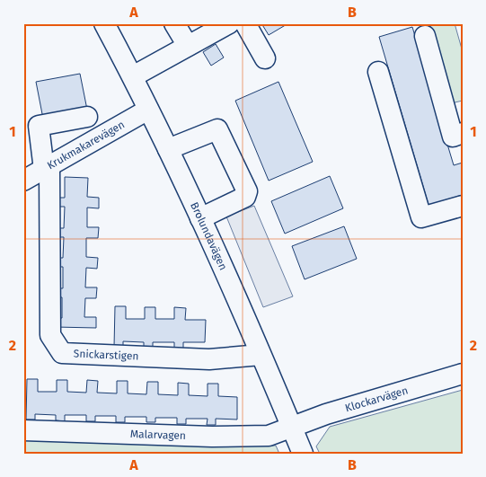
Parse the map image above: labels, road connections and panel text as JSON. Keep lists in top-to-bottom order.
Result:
{
  "streets": {
    "street": [
      "Krukmakarevägen",
      "Brolundavägen",
      "Snickarstigen",
      "Klockarvägen",
      "Malarvagen"
    ]
  },
  "crossings": [
    ["Krukmakarevägen", "Brolundavägen"],
    ["Krukmakarevägen", "Snickarstigen"],
    ["Brolundavägen", "Snickarstigen"],
    ["Brolundavägen", "Klockarvägen"],
    ["Brolundavägen", "Malarvagen"],
    ["Klockarvägen", "Malarvagen"]
  ],
  "grid": {
    "columns": ["A", "B"],
    "rows": ["1", "2"]
  }
}
